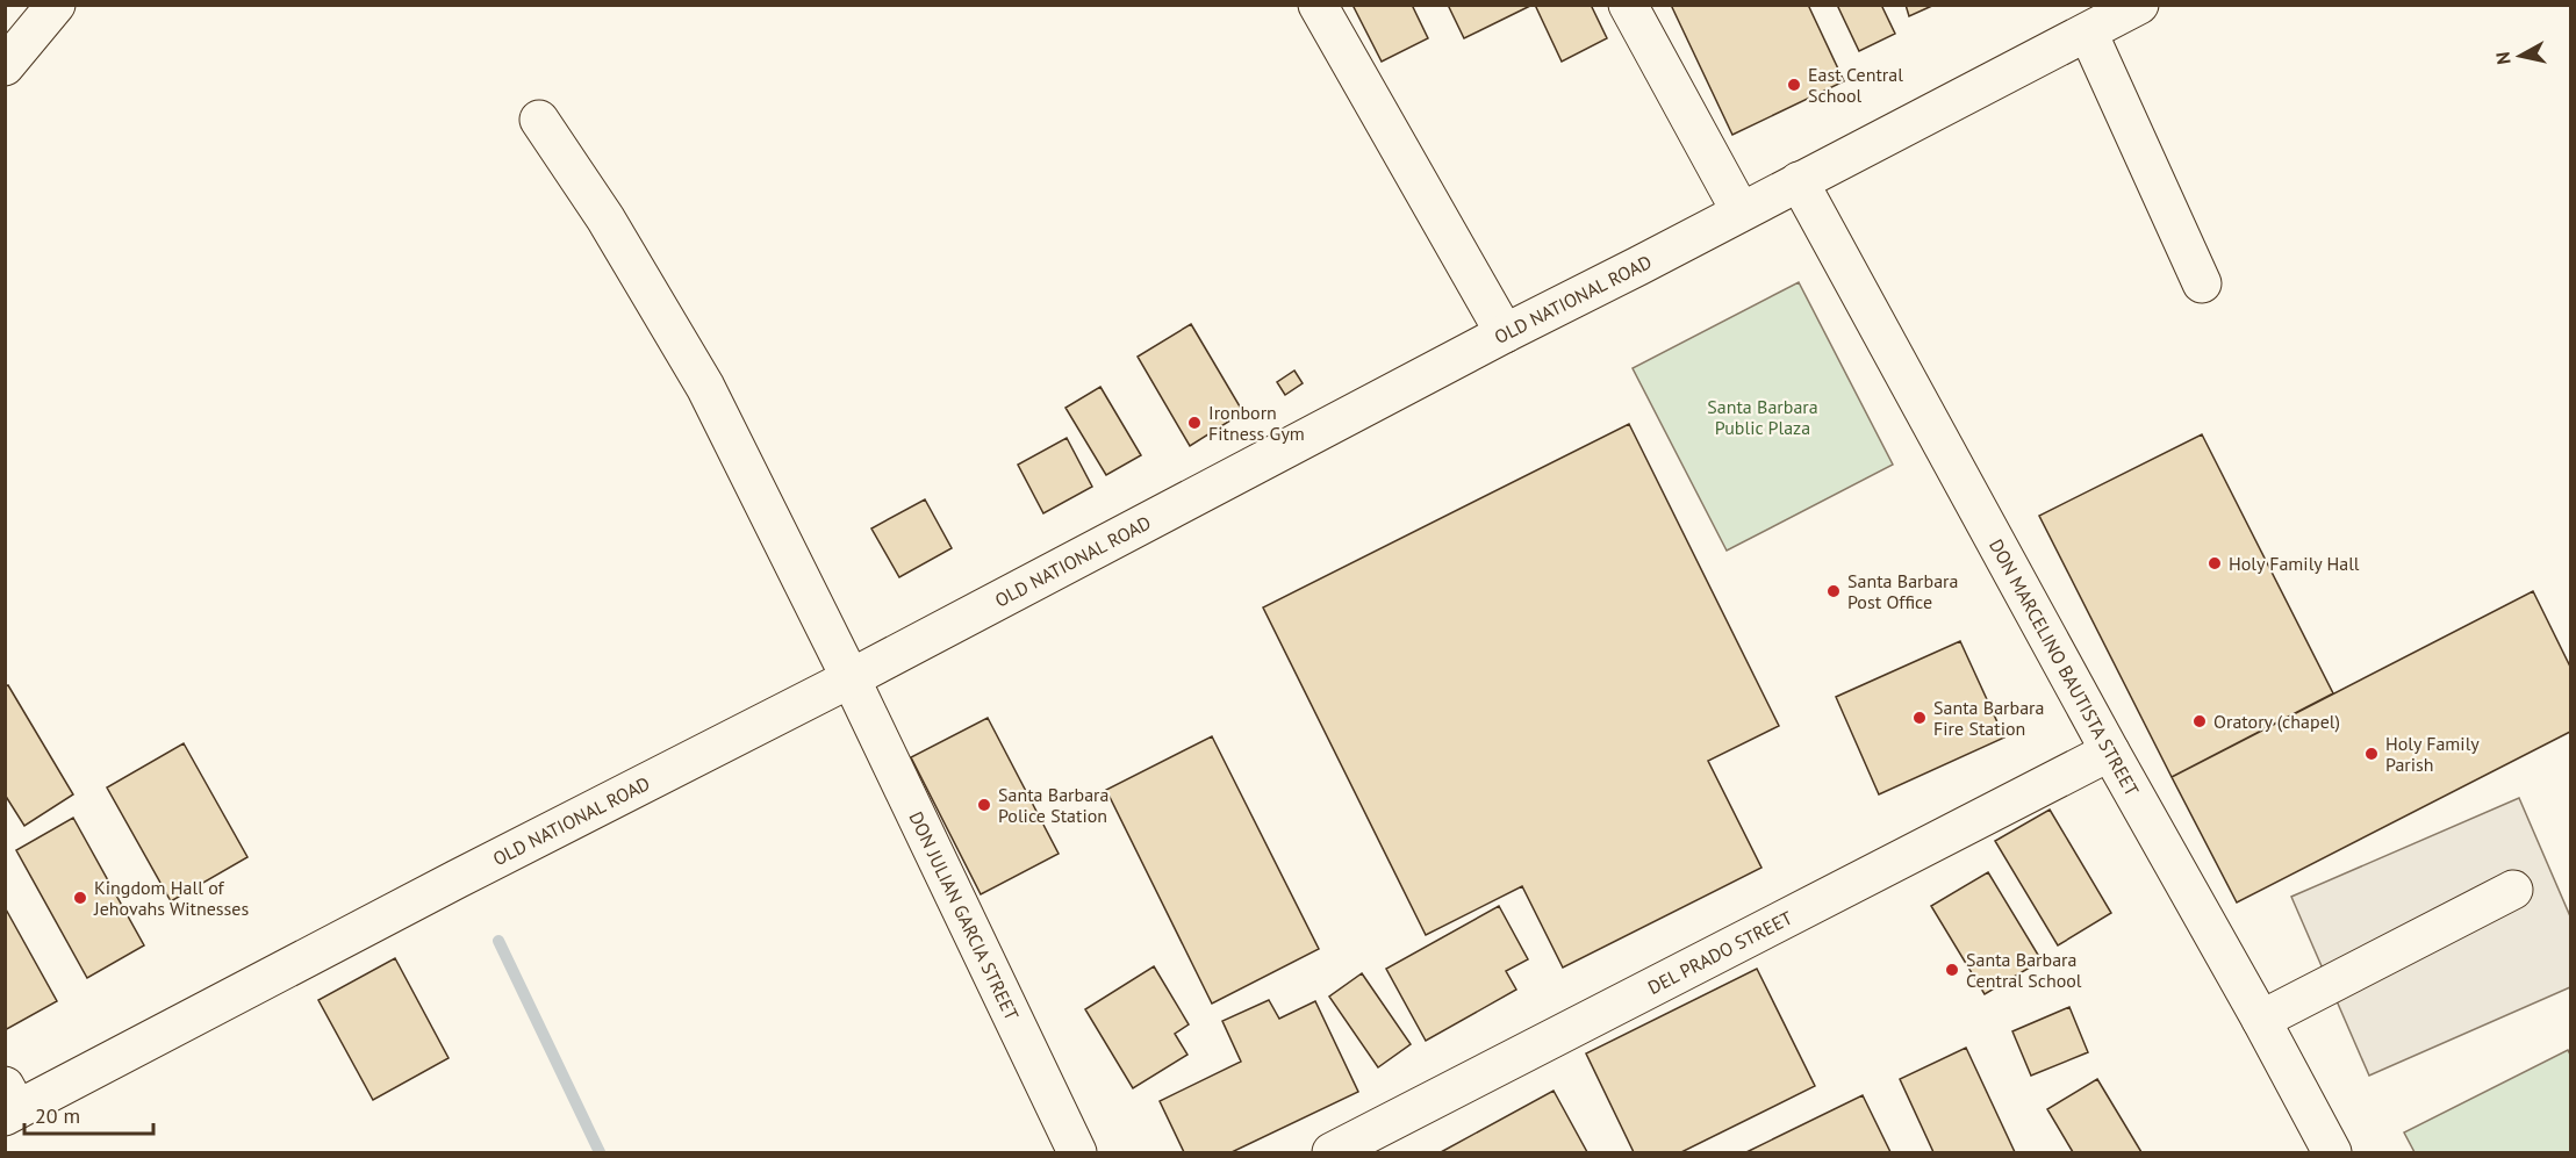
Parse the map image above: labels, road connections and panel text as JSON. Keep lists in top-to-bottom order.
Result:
{
  "streets": {
    "street": [
      "OLD NATIONAL ROAD",
      "DON MARCELINO BAUTISTA STREET",
      "DON JULIAN GARCIA STREET",
      "DEL PRADO STREET"
    ]
  },
  "crossings": [
    ["OLD NATIONAL ROAD", "DON MARCELINO BAUTISTA STREET"],
    ["OLD NATIONAL ROAD", "DON JULIAN GARCIA STREET"],
    ["DON MARCELINO BAUTISTA STREET", "DEL PRADO STREET"]
  ],
  "parks": ["Santa Barbara Public Plaza"],
  "places": [
    "East Central School",
    "Ironborn Fitness Gym",
    "Holy Family Hall",
    "Santa Barbara Post Office",
    "Santa Barbara Fire Station",
    "Oratory (chapel)",
    "Holy Family Parish",
    "Santa Barbara Police Station",
    "Kingdom Hall of Jehovahs Witnesses",
    "Santa Barbara Central School"
  ],
  "scale_bar": "20 m",
  "north": "left"
}
